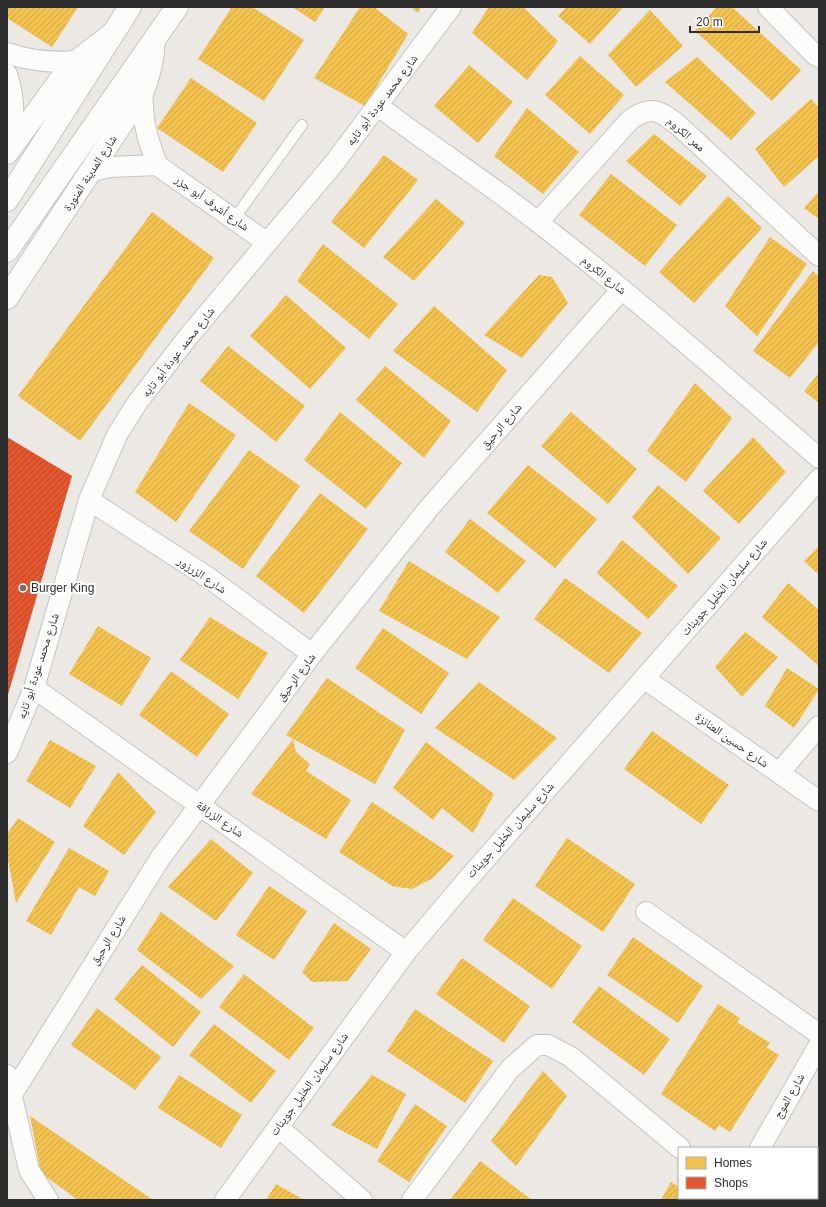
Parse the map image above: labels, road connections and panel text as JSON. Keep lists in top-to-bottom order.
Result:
{
  "streets": {
    "main road": ["شارع المدينة المنورة"],
    "street": [
      "شارع محمد عودة أبو تايه",
      "ممر الكروم",
      "شارع أشرف أبو جزر",
      "شارع الكروم",
      "شارع الرحيق",
      "شارع الزرزور",
      "شارع سليمان الخليل جوينات",
      "شارع حسين العنانزة",
      "شارع الزرافة",
      "شارع الموج"
    ]
  },
  "crossings": [
    ["شارع محمد عودة أبو تايه", "شارع أشرف أبو جزر"],
    ["شارع محمد عودة أبو تايه", "شارع الكروم"],
    ["شارع محمد عودة أبو تايه", "شارع الزرزور"],
    ["شارع محمد عودة أبو تايه", "شارع الزرافة"],
    ["ممر الكروم", "شارع الكروم"],
    ["شارع الكروم", "شارع الرحيق"],
    ["شارع الرحيق", "شارع الزرزور"],
    ["شارع الرحيق", "شارع الزرافة"],
    ["شارع سليمان الخليل جوينات", "شارع حسين العنانزة"],
    ["شارع سليمان الخليل جوينات", "شارع الزرافة"]
  ],
  "places": ["Burger King"],
  "legend": ["Homes", "Shops"],
  "scale_bar": "20 m"
}
